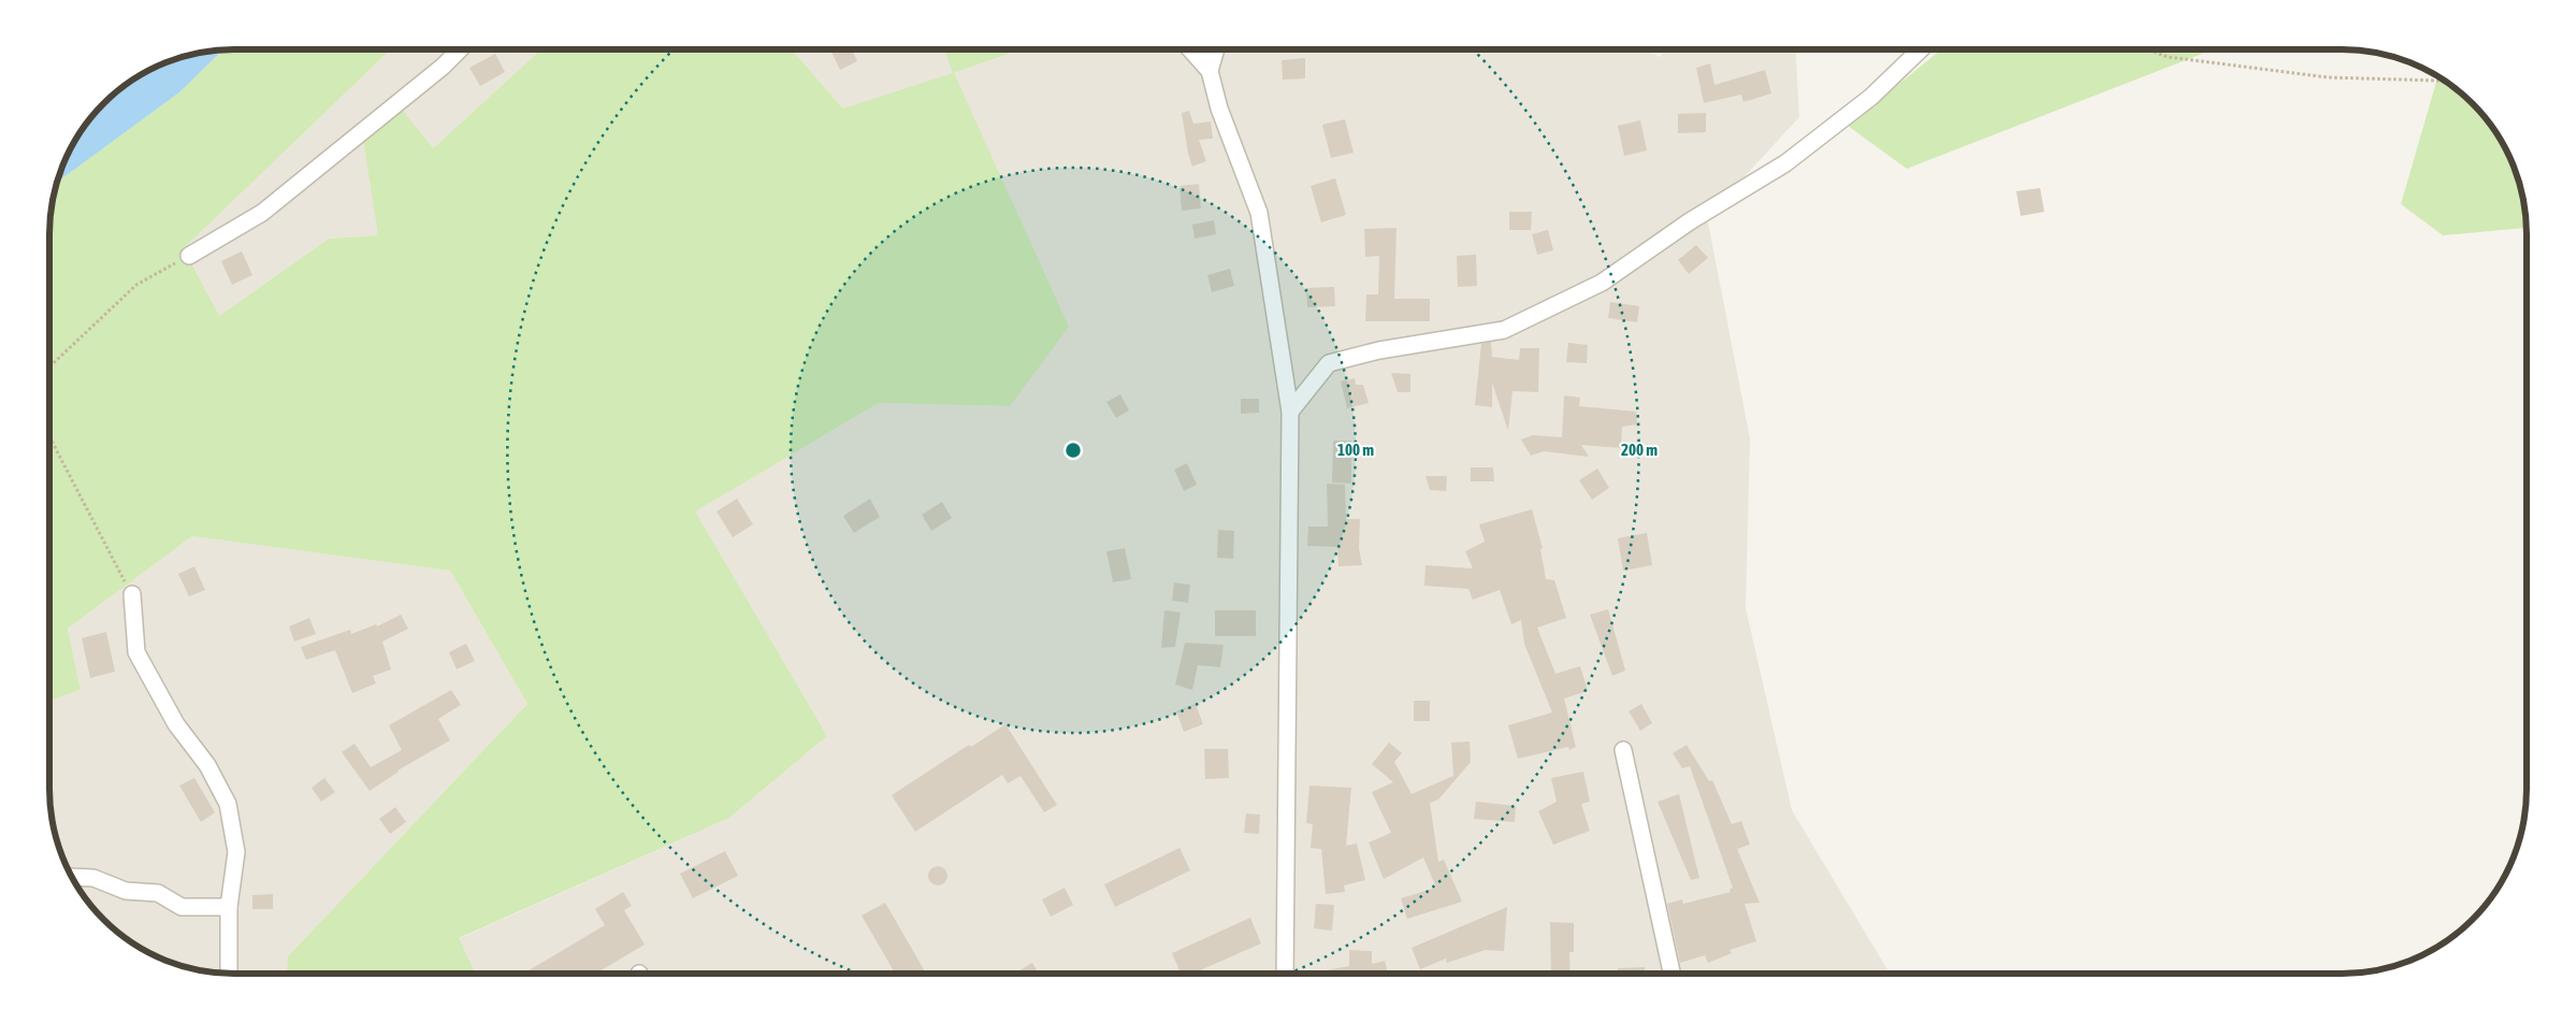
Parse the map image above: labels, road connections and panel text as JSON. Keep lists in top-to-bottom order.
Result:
{
  "rings": ["100 m", "200 m"]
}
